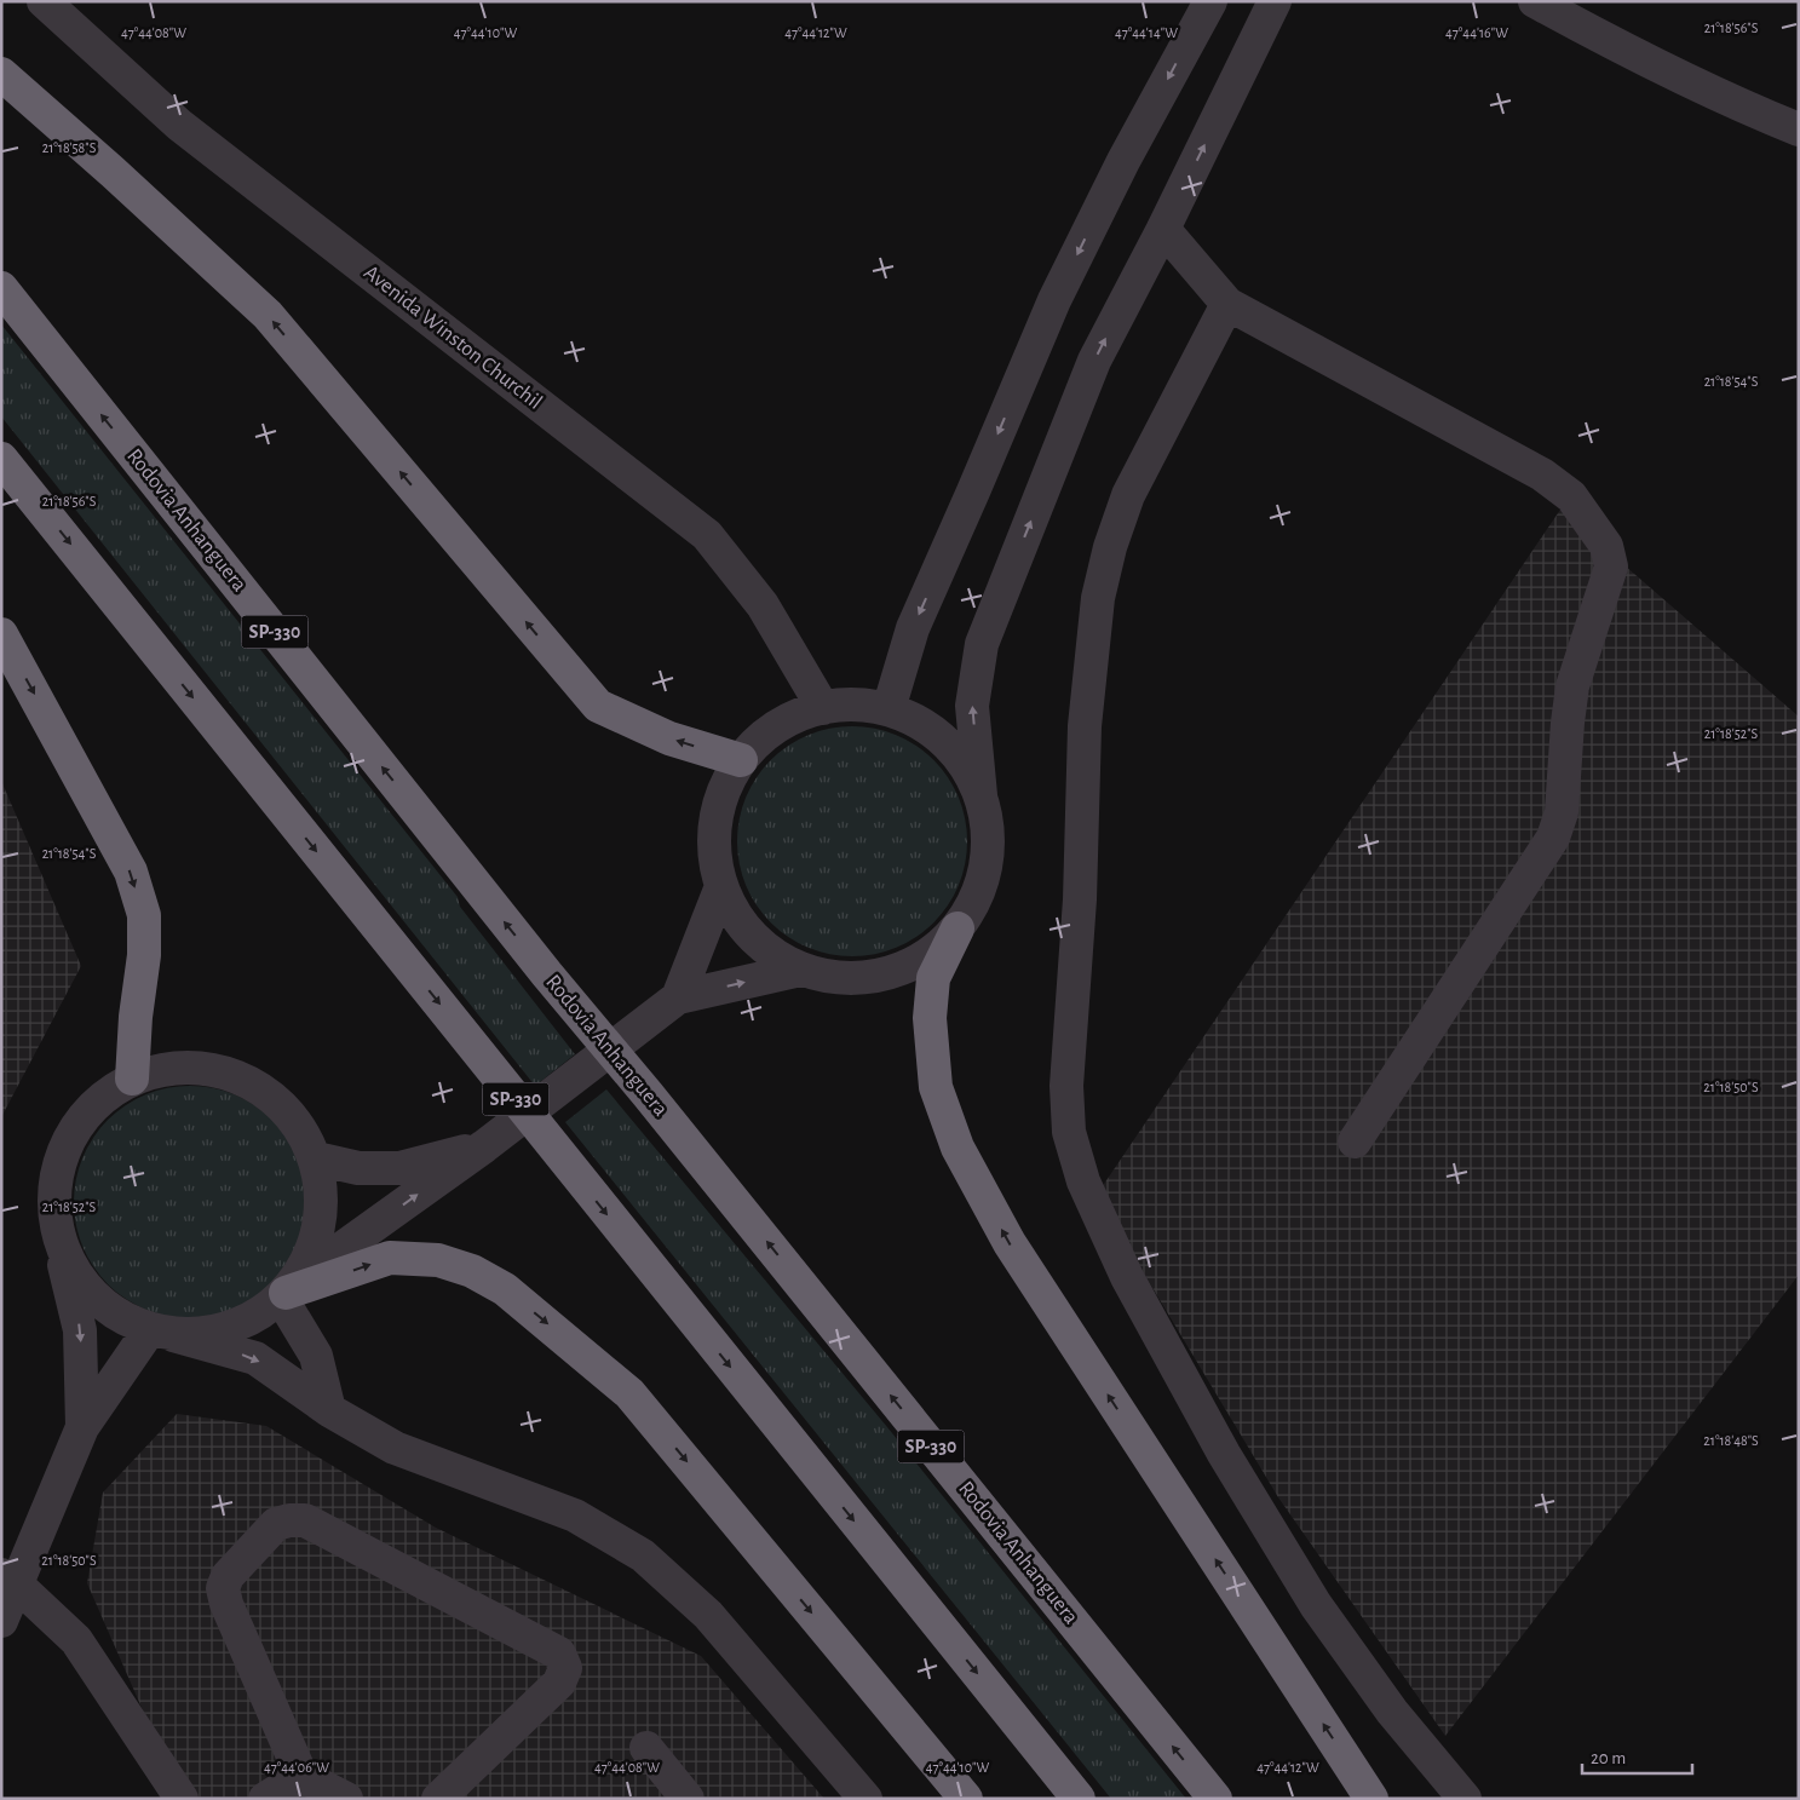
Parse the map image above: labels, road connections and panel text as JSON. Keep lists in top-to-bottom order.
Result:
{
  "streets": {
    "highway": ["Rodovia Anhanguera", "SP-330"],
    "street": ["Avenida Winston Churchil"]
  },
  "scale_bar": "20 m",
  "coordinates": [
    "21°18'56\"S",
    "47°44'08\"W",
    "47°44'10\"W",
    "47°44'12\"W",
    "47°44'14\"W",
    "47°44'16\"W",
    "21°18'58\"S",
    "21°18'54\"S",
    "21°18'52\"S",
    "21°18'50\"S",
    "21°18'48\"S",
    "47°44'06\"W"
  ]
}
